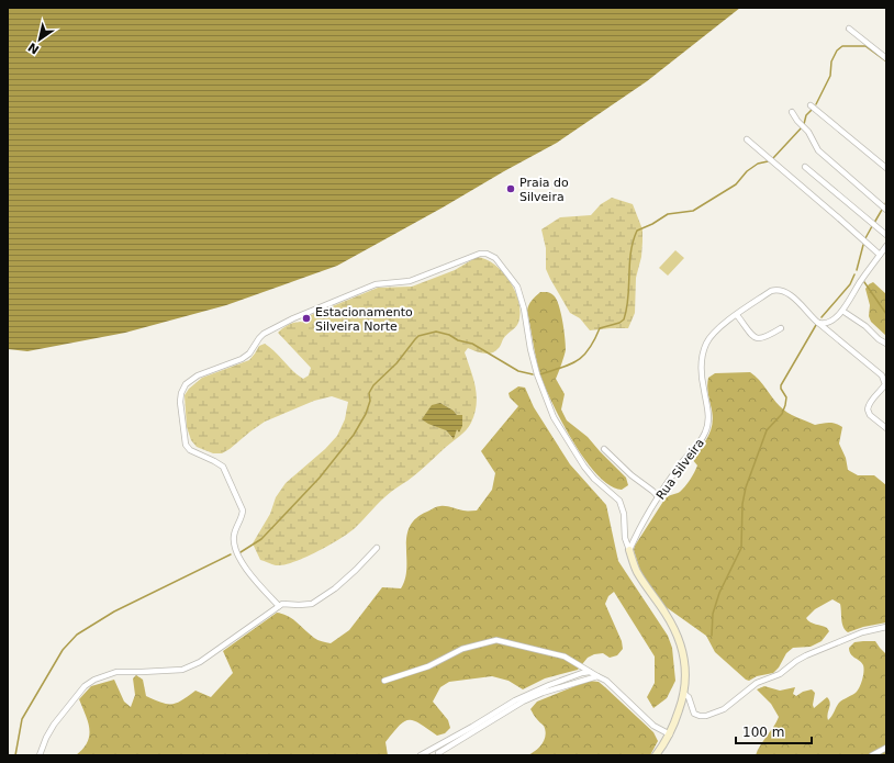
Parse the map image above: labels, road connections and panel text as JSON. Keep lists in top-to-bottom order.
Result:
{
  "streets": {
    "street": ["Rua Silveira"]
  },
  "places": ["Praia do Silveira", "Estacionamento Silveira Norte"],
  "scale_bar": "100 m",
  "north": "bottom left"
}
